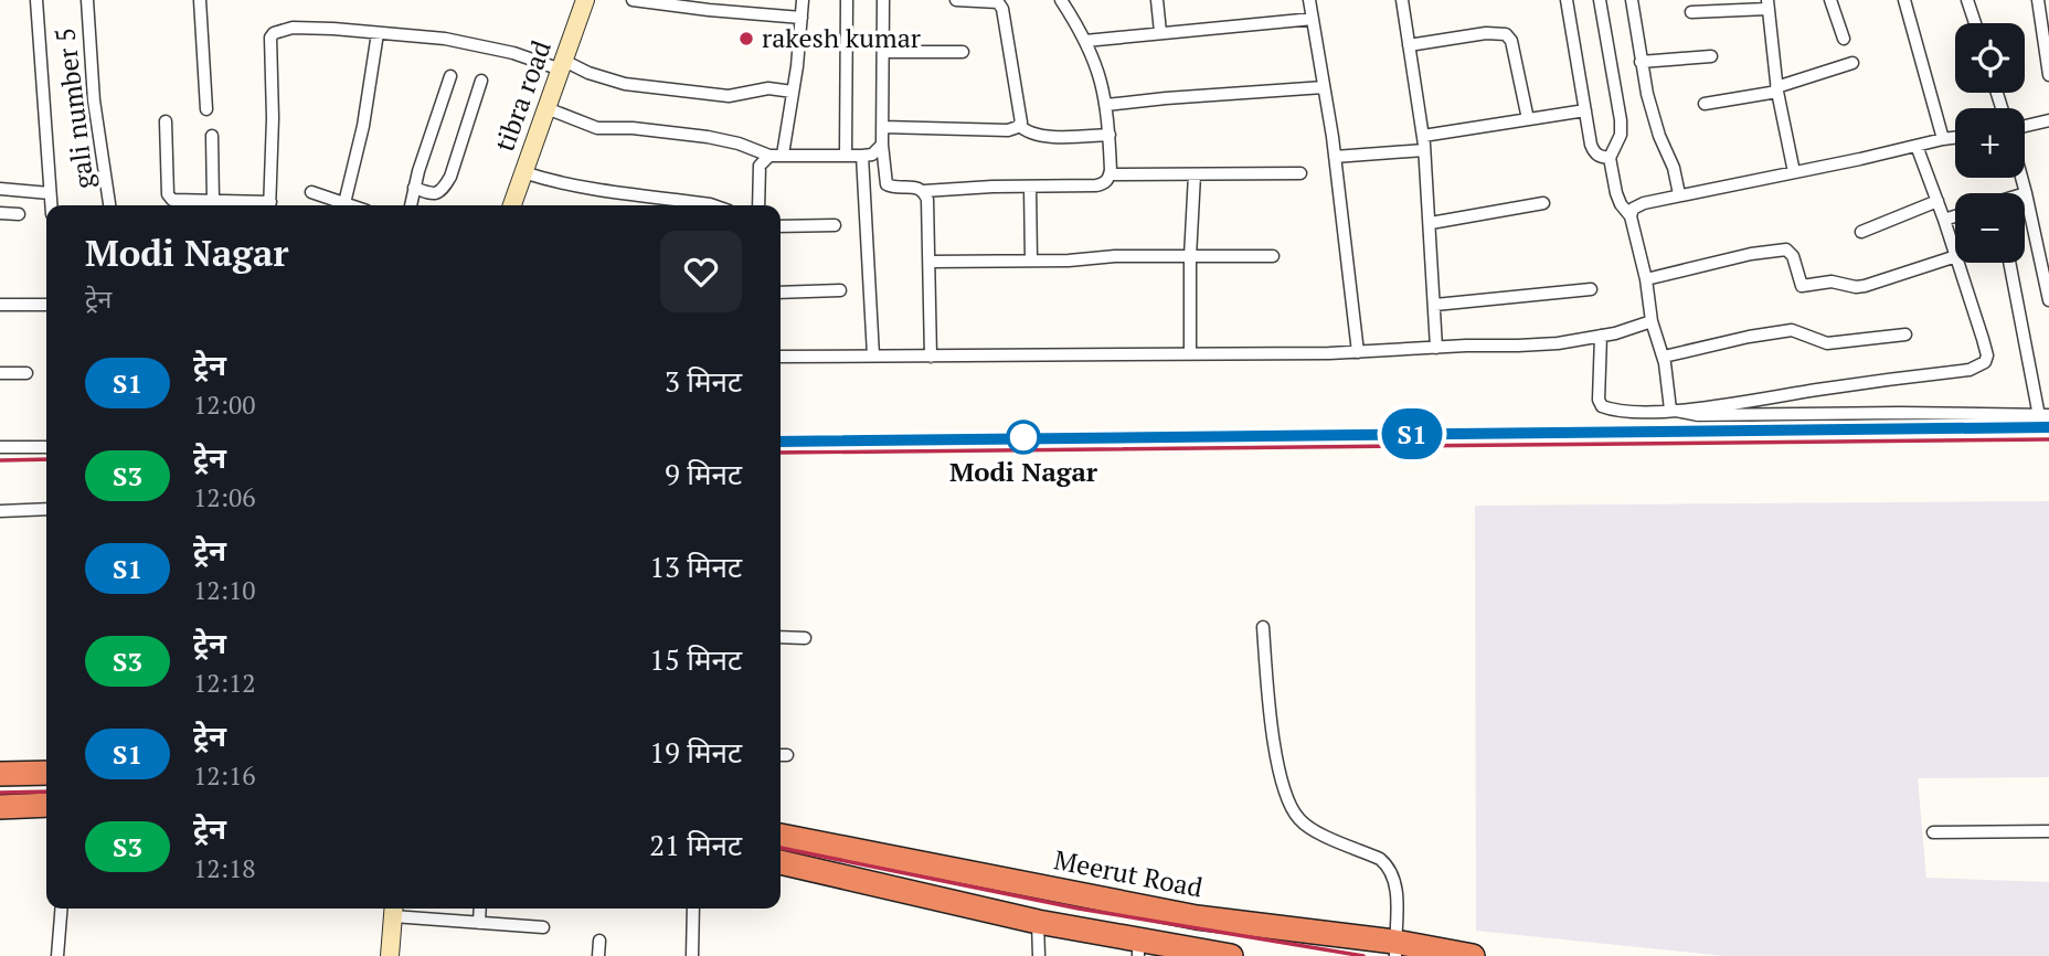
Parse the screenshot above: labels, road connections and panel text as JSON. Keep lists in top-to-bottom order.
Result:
{
  "streets": {
    "highway": ["Meerut Road"],
    "street": ["tibra road", "gali number 5"]
  },
  "places": ["rakesh kumar", "Modi Nagar"],
  "page": {
    "on_map": "S1",
    "map_buttons": ["+", "−"],
    "heading": ["Modi Nagar", "ट्रेन"],
    "list": [
      {
        "mark": "S1",
        "name": "ट्रेन",
        "note": "12:00",
        "value": "3 मिनट"
      },
      {
        "mark": "S3",
        "name": "ट्रेन",
        "note": "12:06",
        "value": "9 मिनट"
      },
      {
        "mark": "S1",
        "name": "ट्रेन",
        "note": "12:10",
        "value": "13 मिनट"
      },
      {
        "mark": "S3",
        "name": "ट्रेन",
        "note": "12:12",
        "value": "15 मिनट"
      },
      {
        "mark": "S1",
        "name": "ट्रेन",
        "note": "12:16",
        "value": "19 मिनट"
      },
      {
        "mark": "S3",
        "name": "ट्रेन",
        "note": "12:18",
        "value": "21 मिनट"
      }
    ]
  }
}
